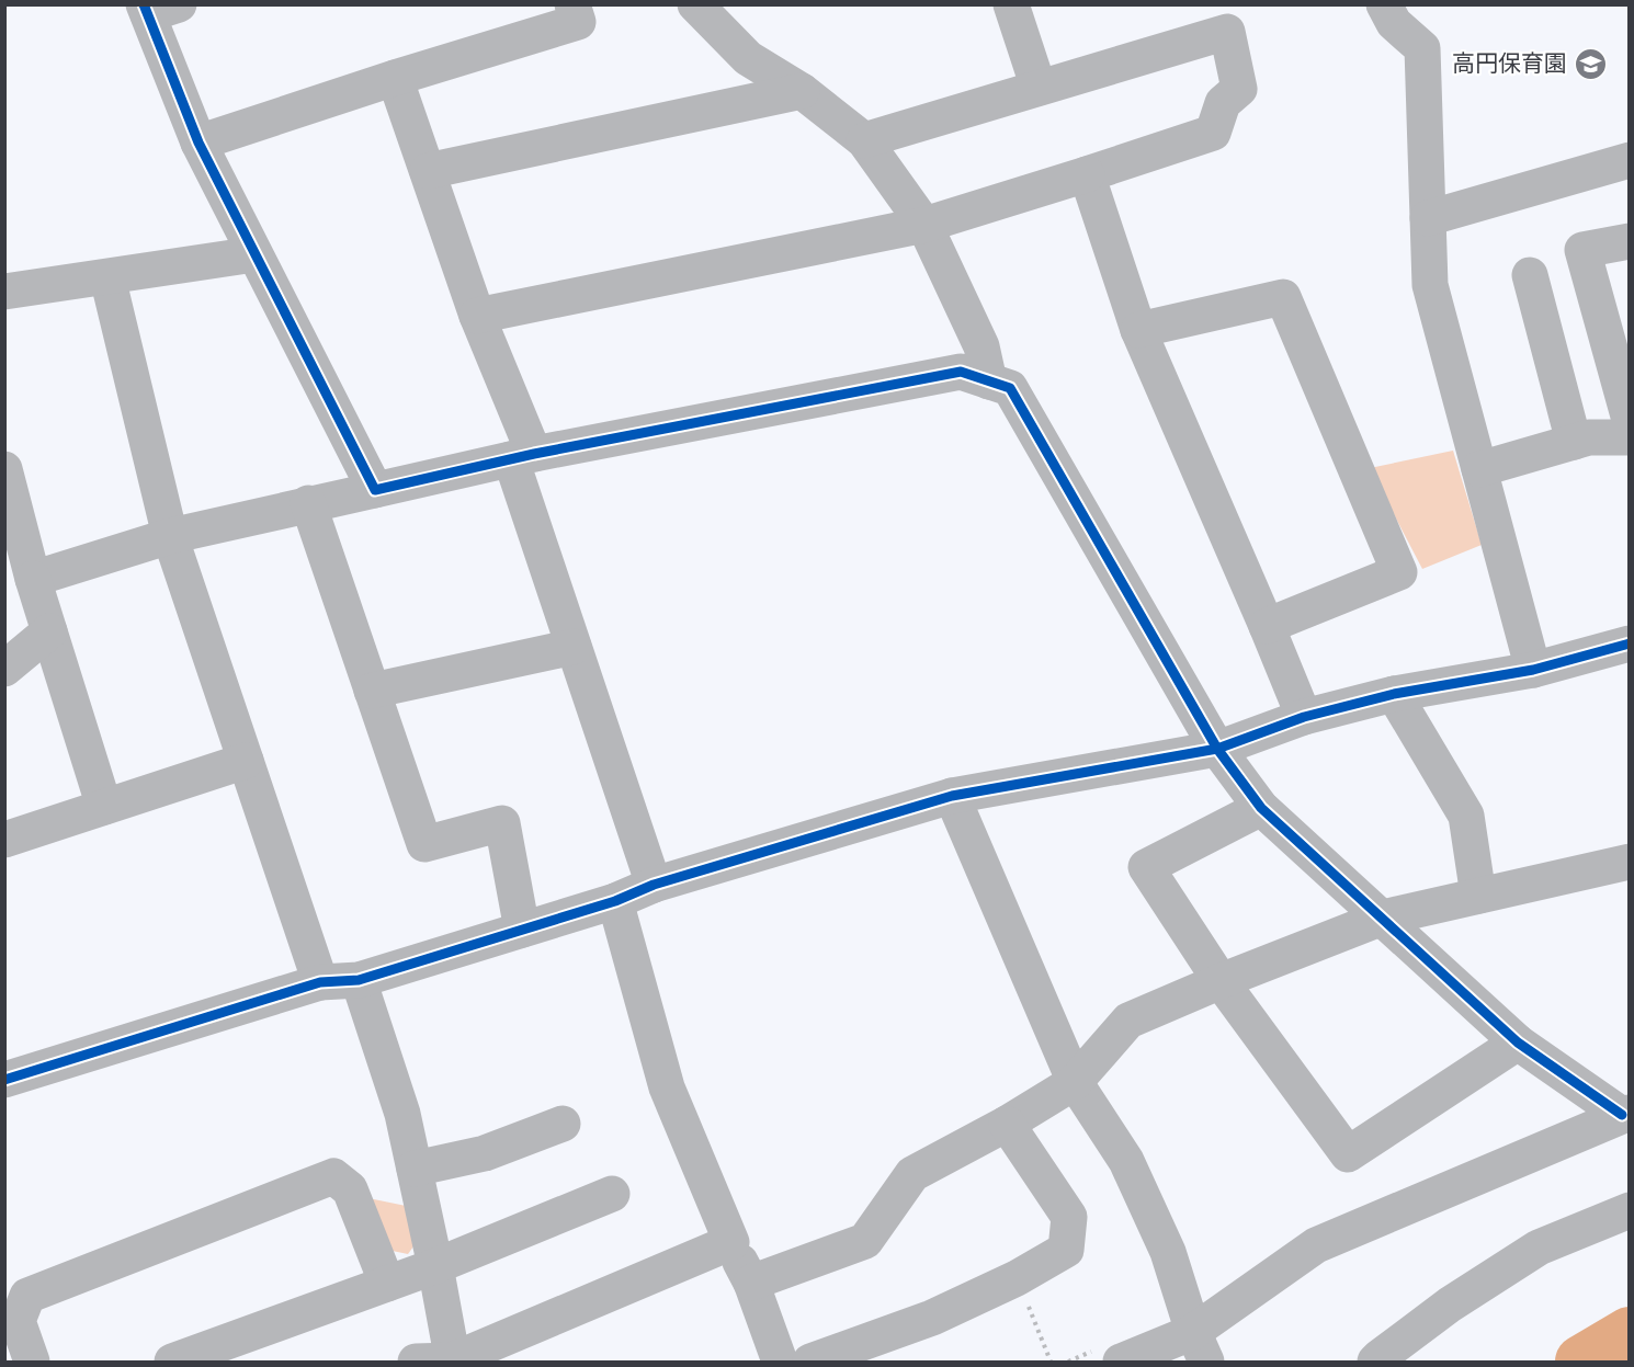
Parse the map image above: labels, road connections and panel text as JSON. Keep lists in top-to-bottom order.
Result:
{
  "places": {
    "school or university": ["高円保育園"]
  }
}
